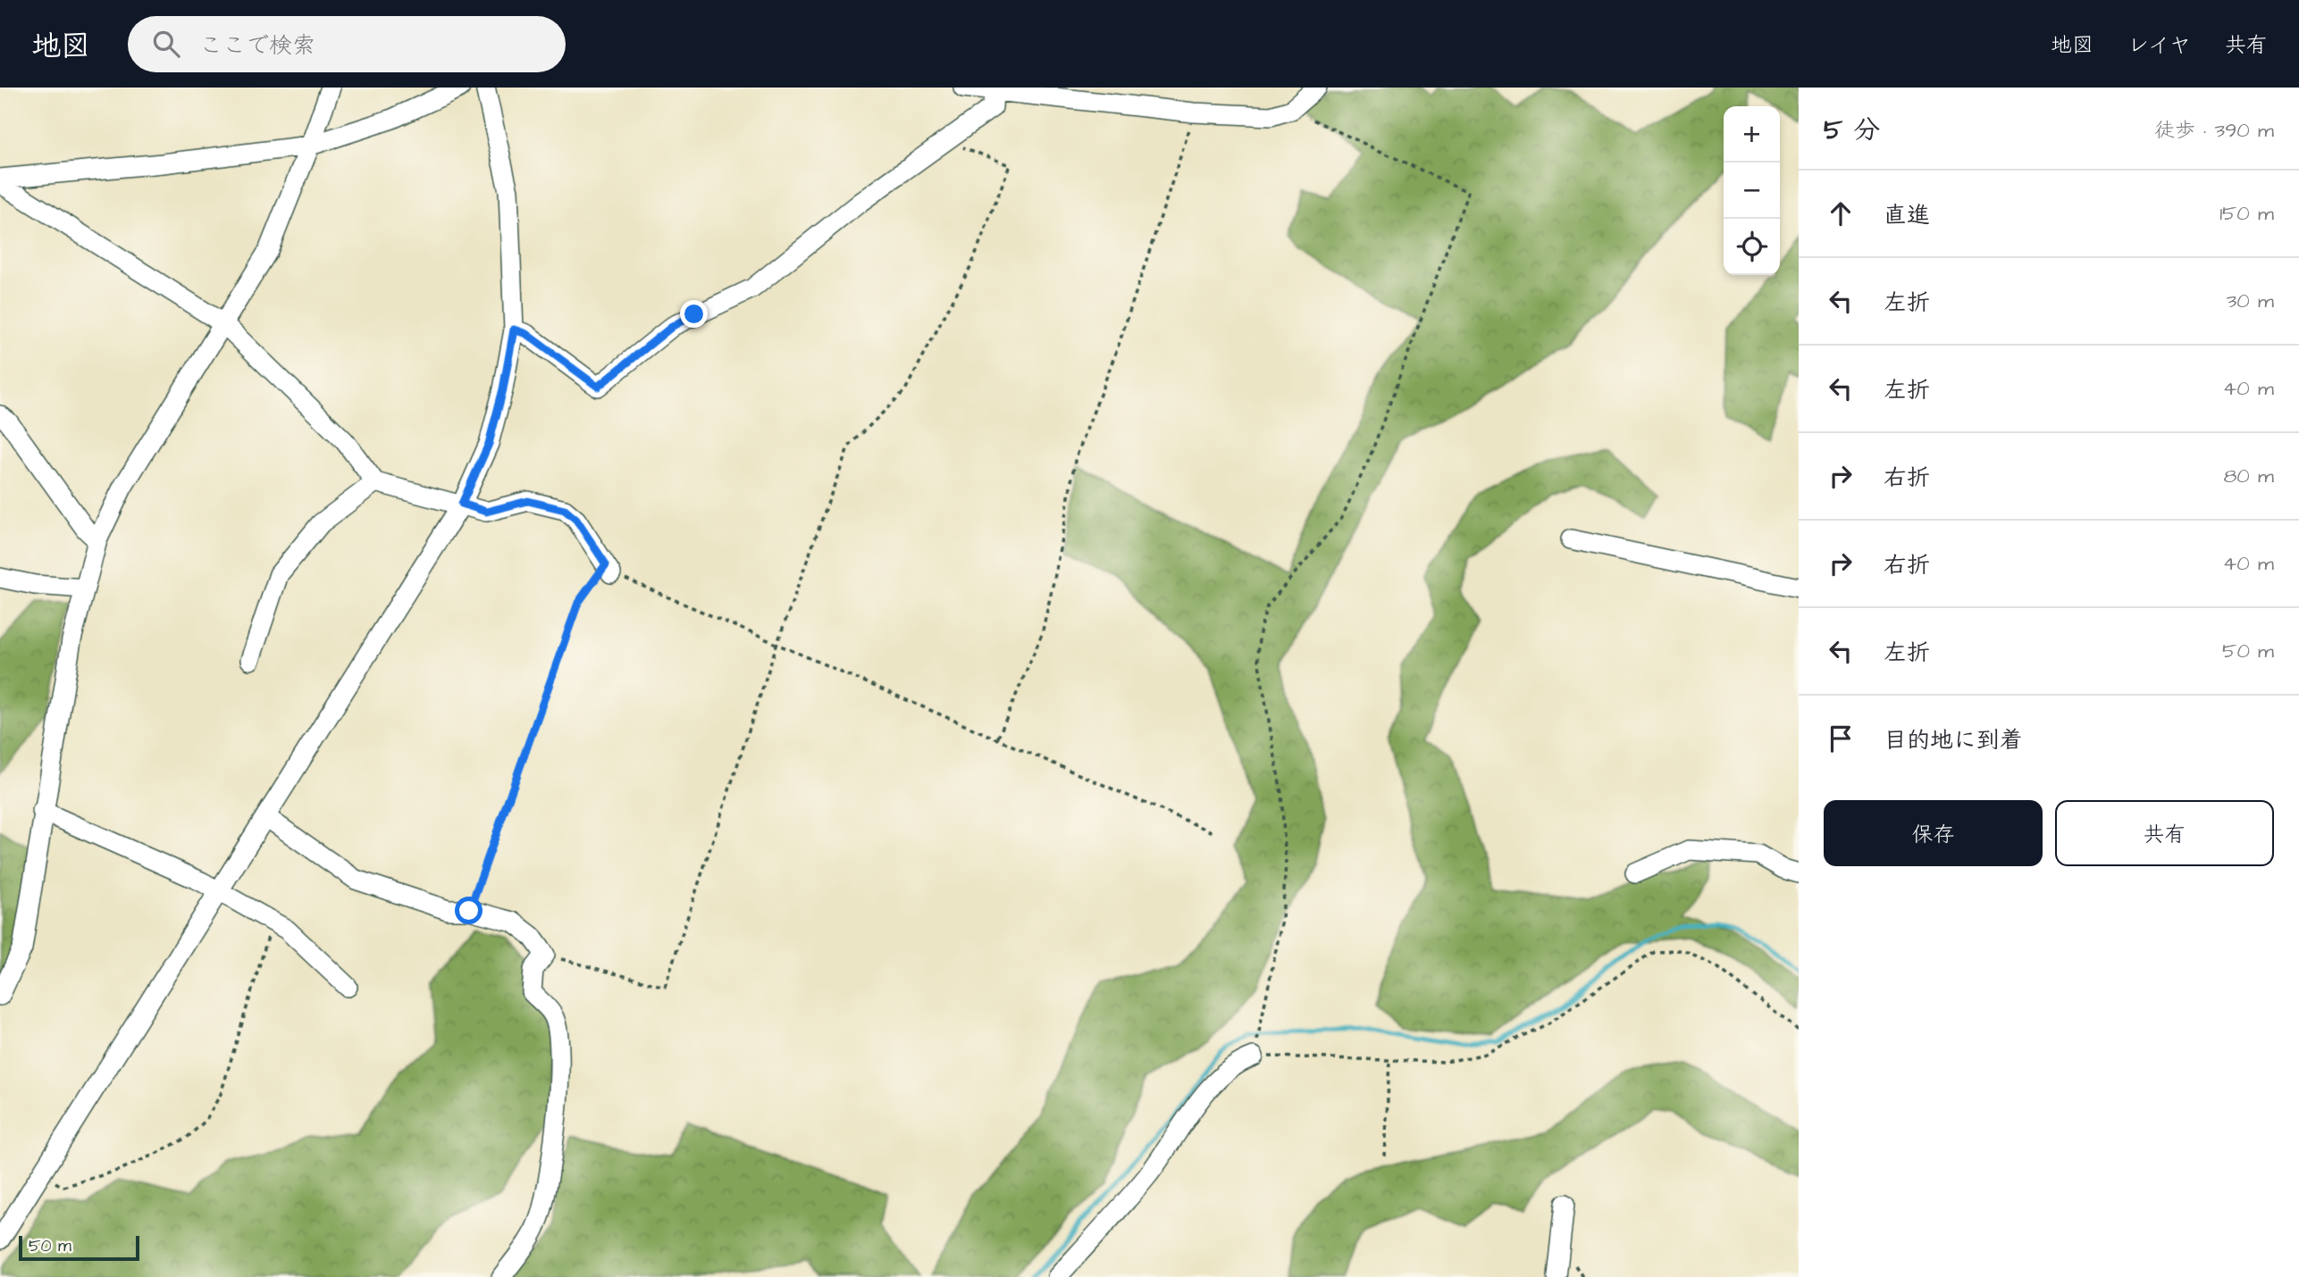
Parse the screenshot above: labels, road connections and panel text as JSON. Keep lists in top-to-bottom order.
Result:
{
  "scale_bar": "50 m",
  "page": {
    "header": "地図",
    "search": "ここで検索",
    "nav": ["地図", "レイヤ", "共有"],
    "heading": ["5 分", "徒歩 · 390 m"],
    "map_buttons": ["+", "−"],
    "list": [
      ["直進", "150 m"],
      ["左折", "30 m"],
      ["左折", "40 m"],
      ["右折", "80 m"],
      ["右折", "40 m"],
      ["左折", "50 m"],
      "目的地に到着"
    ],
    "buttons": ["保存", "共有"],
    "scale": "50 m"
  }
}
